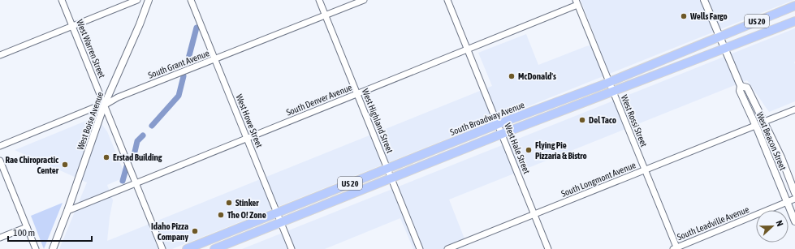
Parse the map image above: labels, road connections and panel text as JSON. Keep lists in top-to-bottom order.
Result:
{
  "streets": {
    "main road": ["US 20", "South Broadway Avenue"],
    "street": [
      "West Warren Street",
      "South Grant Avenue",
      "South Denver Avenue",
      "West Boise Avenue",
      "West Howe Street",
      "West Highland Street",
      "West Rossi Street",
      "West Beacon Street",
      "West Hale Street",
      "South Longmont Avenue",
      "South Leadville Avenue"
    ]
  },
  "crossings": [
    ["US 20", "West Howe Street"],
    ["US 20", "West Highland Street"],
    ["US 20", "West Rossi Street"],
    ["US 20", "West Beacon Street"],
    ["US 20", "West Hale Street"],
    ["West Warren Street", "South Grant Avenue"],
    ["West Warren Street", "South Denver Avenue"],
    ["West Warren Street", "West Boise Avenue"],
    ["South Grant Avenue", "West Boise Avenue"],
    ["South Grant Avenue", "West Howe Street"],
    ["South Grant Avenue", "West Highland Street"],
    ["South Denver Avenue", "West Boise Avenue"],
    ["South Denver Avenue", "West Howe Street"],
    ["South Denver Avenue", "West Highland Street"],
    ["South Denver Avenue", "West Rossi Street"],
    ["South Denver Avenue", "West Hale Street"],
    ["South Broadway Avenue", "West Howe Street"],
    ["South Broadway Avenue", "West Highland Street"],
    ["South Broadway Avenue", "West Rossi Street"],
    ["South Broadway Avenue", "West Beacon Street"],
    ["South Broadway Avenue", "West Hale Street"],
    ["West Rossi Street", "South Longmont Avenue"],
    ["West Rossi Street", "South Leadville Avenue"],
    ["West Beacon Street", "South Longmont Avenue"],
    ["West Beacon Street", "South Leadville Avenue"],
    ["West Hale Street", "South Longmont Avenue"]
  ],
  "places": [
    "Wells Fargo",
    "McDonald's",
    "Del Taco",
    "Flying Pie Pizzaria & Bistro",
    "Erstad Building",
    "Rae Chiropractic Center",
    "Stinker",
    "The O! Zone",
    "Idaho Pizza Company"
  ],
  "scale_bar": "100 m",
  "north": "right"
}
